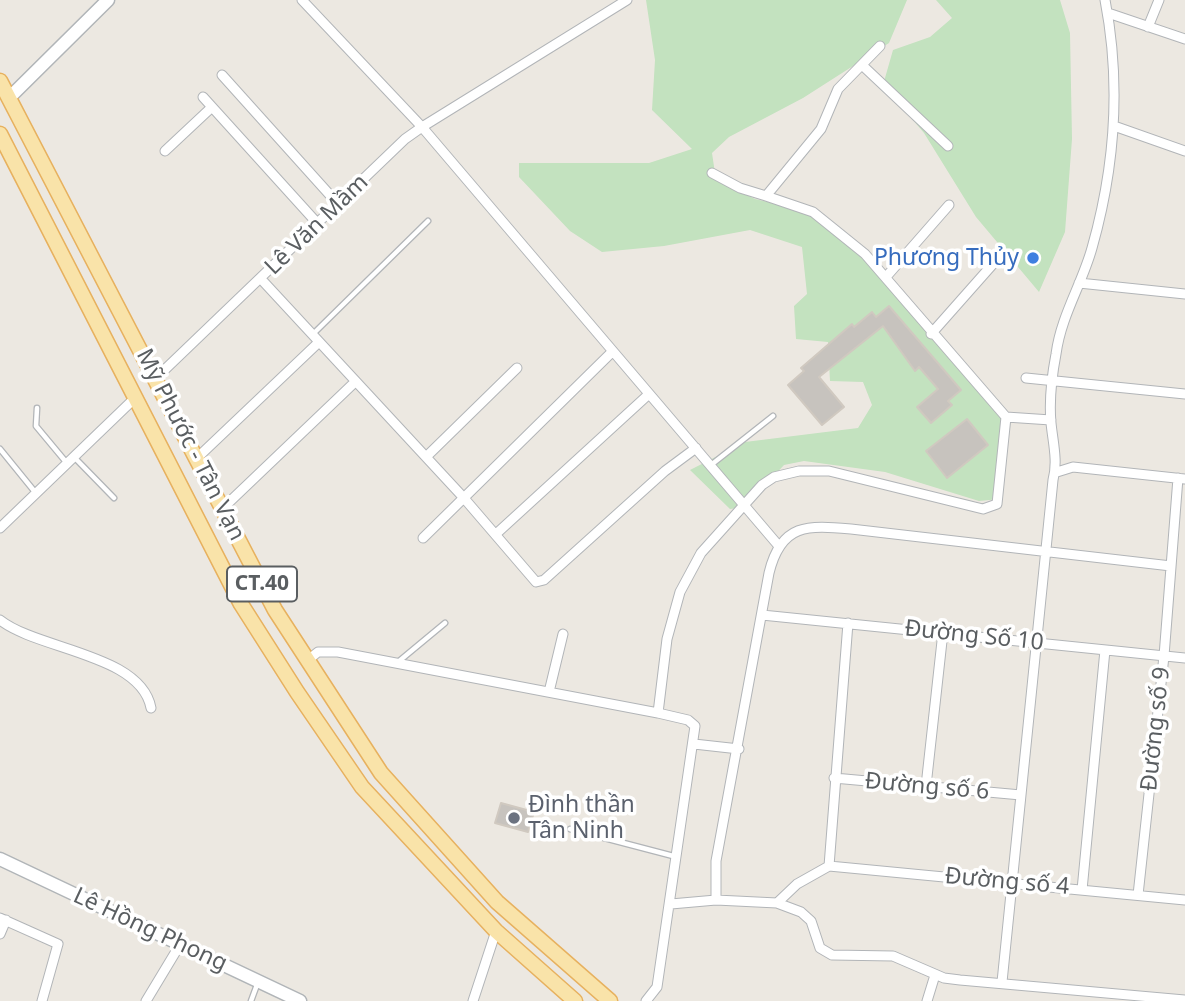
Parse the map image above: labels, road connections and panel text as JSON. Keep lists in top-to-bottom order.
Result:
{
  "streets": {
    "main road": ["Mỹ Phước - Tân Vạn", "CT.40", "Lê Hồng Phong"],
    "street": [
      "Lê Văn Mầm",
      "Đường Số 10",
      "Đường số 9",
      "Đường số 6",
      "Đường số 4"
    ]
  },
  "crossings": [
    ["Lê Văn Mầm", "Mỹ Phước - Tân Vạn"],
    ["Đường Số 10", "Đường số 9"],
    ["Đường số 9", "Đường số 4"]
  ],
  "places": ["Phương Thủy", "Đình thần Tân Ninh"]
}
